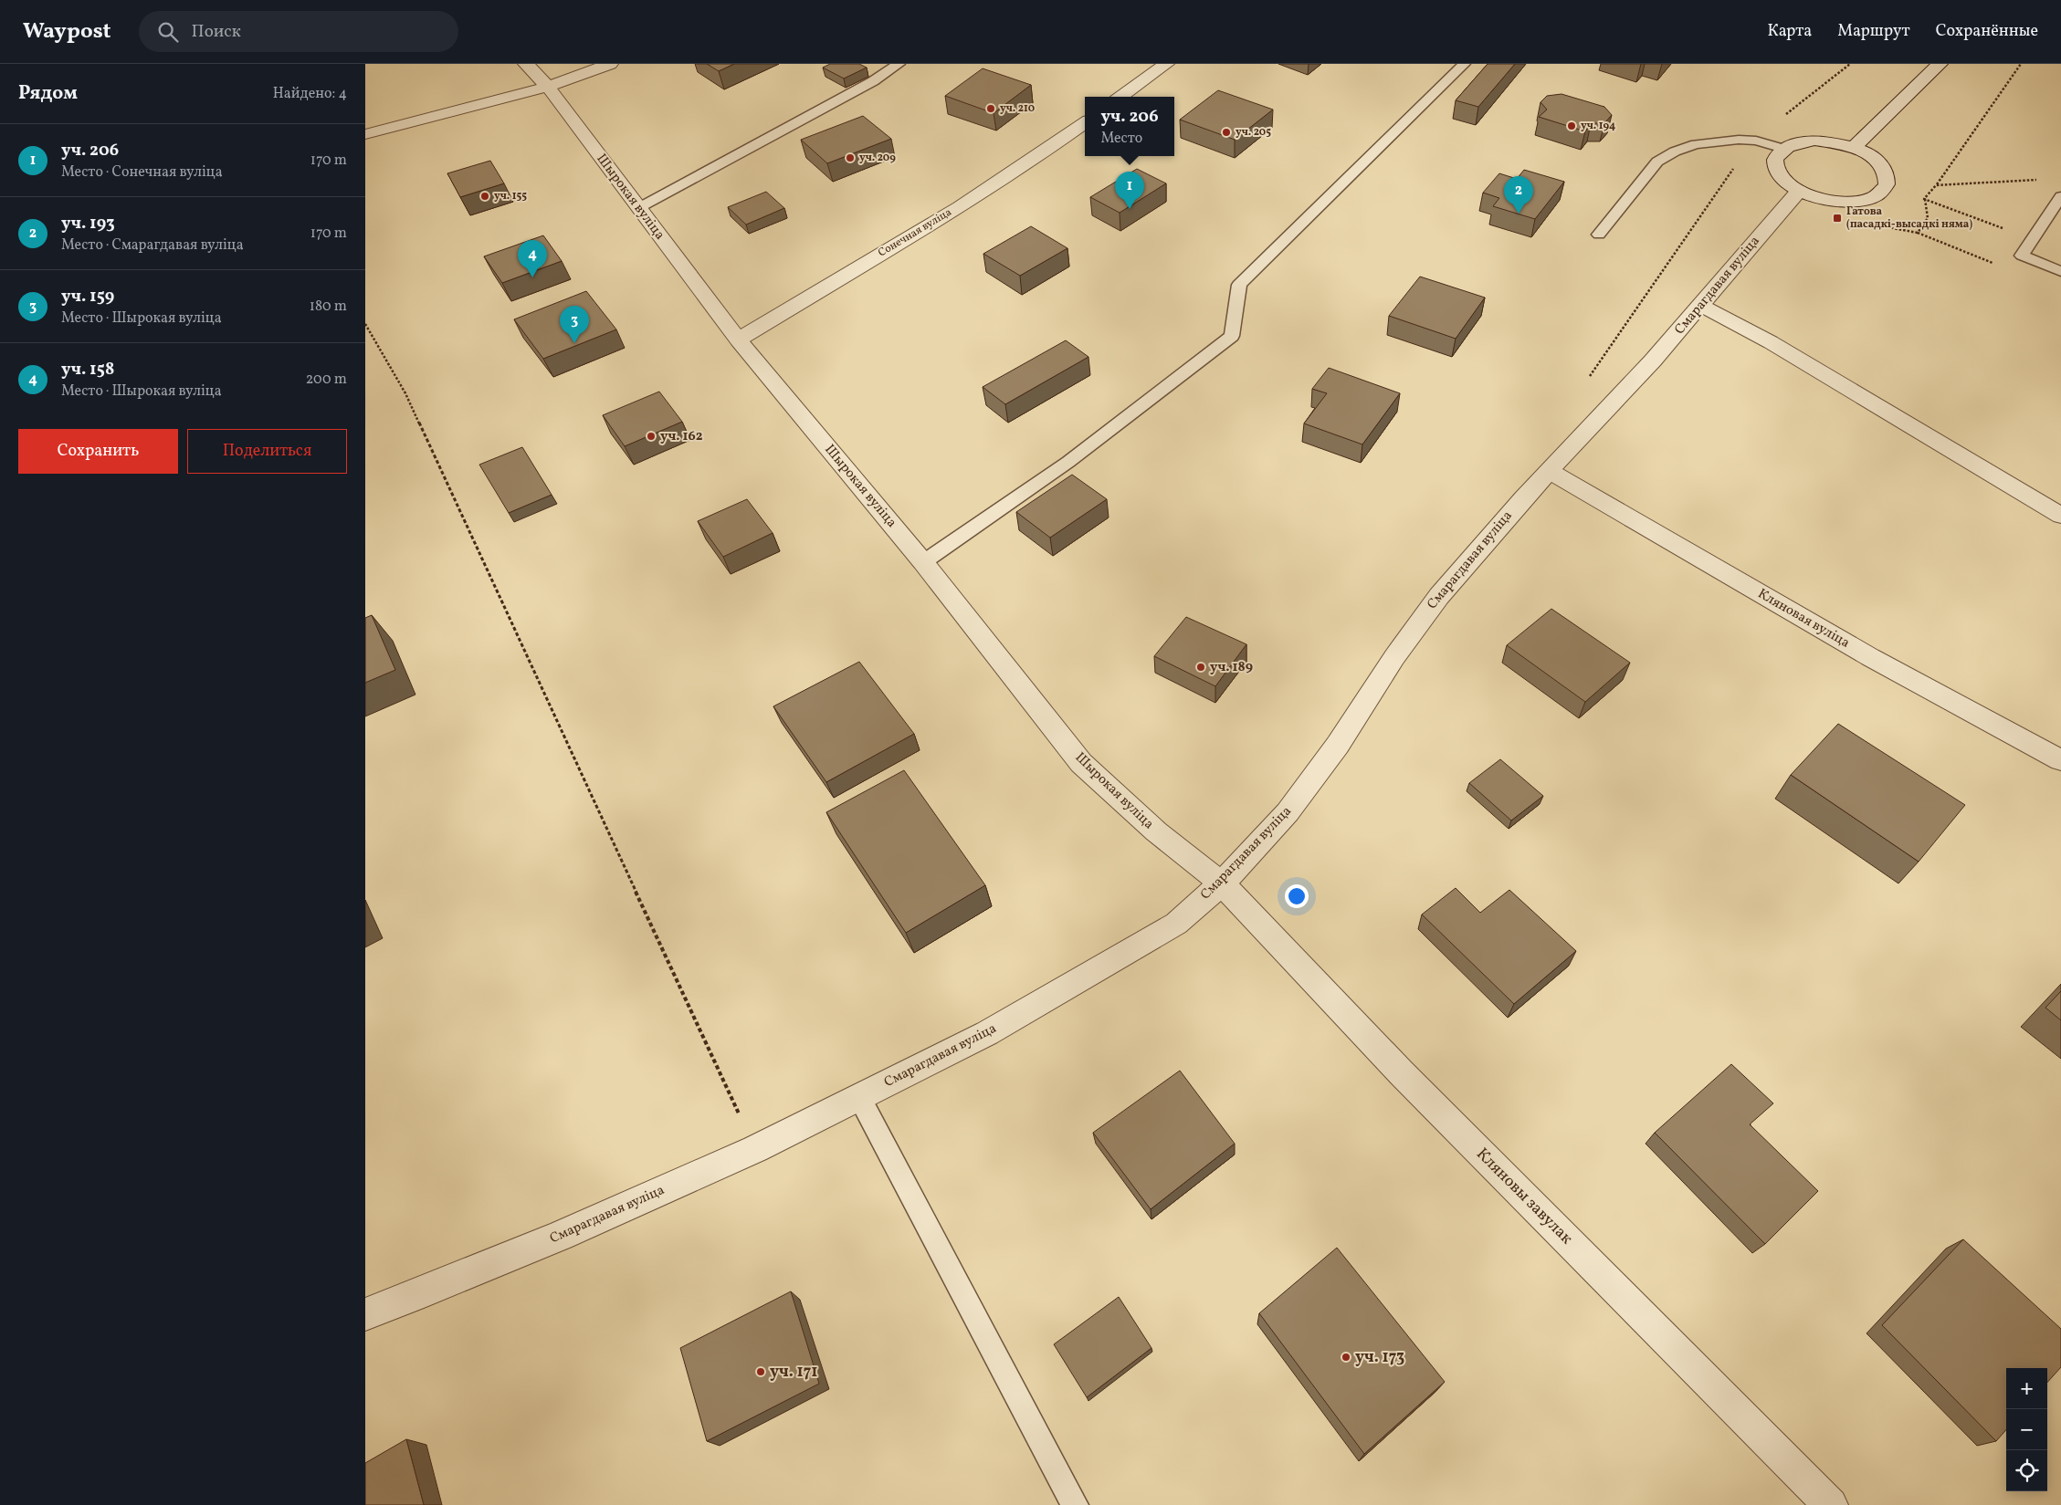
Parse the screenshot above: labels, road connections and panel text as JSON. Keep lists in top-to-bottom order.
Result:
{
  "streets": {
    "street": [
      "Шырокая вуліца",
      "Сонечная вуліца",
      "Смарагдавая вуліца",
      "Кляновая вуліца",
      "Кляновы завулак"
    ]
  },
  "crossings": [
    ["Шырокая вуліца", "Сонечная вуліца"],
    ["Шырокая вуліца", "Смарагдавая вуліца"],
    ["Шырокая вуліца", "Кляновы завулак"],
    ["Смарагдавая вуліца", "Кляновая вуліца"],
    ["Смарагдавая вуліца", "Кляновы завулак"]
  ],
  "places": {
    "other": [
      "уч. 210",
      "уч. 194",
      "уч. 205",
      "уч. 209",
      "уч. 155",
      "уч. 162",
      "уч. 189",
      "уч. 173",
      "уч. 171"
    ],
    "transit": ["Гатова (пасадкі-высадкі няма)"]
  },
  "page": {
    "header": "Waypost",
    "search": "Поиск",
    "nav": ["Карта", "Маршрут", "Сохранённые"],
    "heading": ["Рядом", "Найдено: 4"],
    "popup": ["уч. 206", "Место"],
    "list": [
      {
        "mark": "1",
        "name": "уч. 206",
        "note": "Место · Сонечная вуліца",
        "value": "170 m"
      },
      {
        "mark": "2",
        "name": "уч. 193",
        "note": "Место · Смарагдавая вуліца",
        "value": "170 m"
      },
      {
        "mark": "3",
        "name": "уч. 159",
        "note": "Место · Шырокая вуліца",
        "value": "180 m"
      },
      {
        "mark": "4",
        "name": "уч. 158",
        "note": "Место · Шырокая вуліца",
        "value": "200 m"
      }
    ],
    "pins": [
      "1",
      "2",
      "4",
      "3"
    ],
    "buttons": ["Сохранить", "Поделиться"],
    "map_buttons": ["+", "−"]
  }
}
